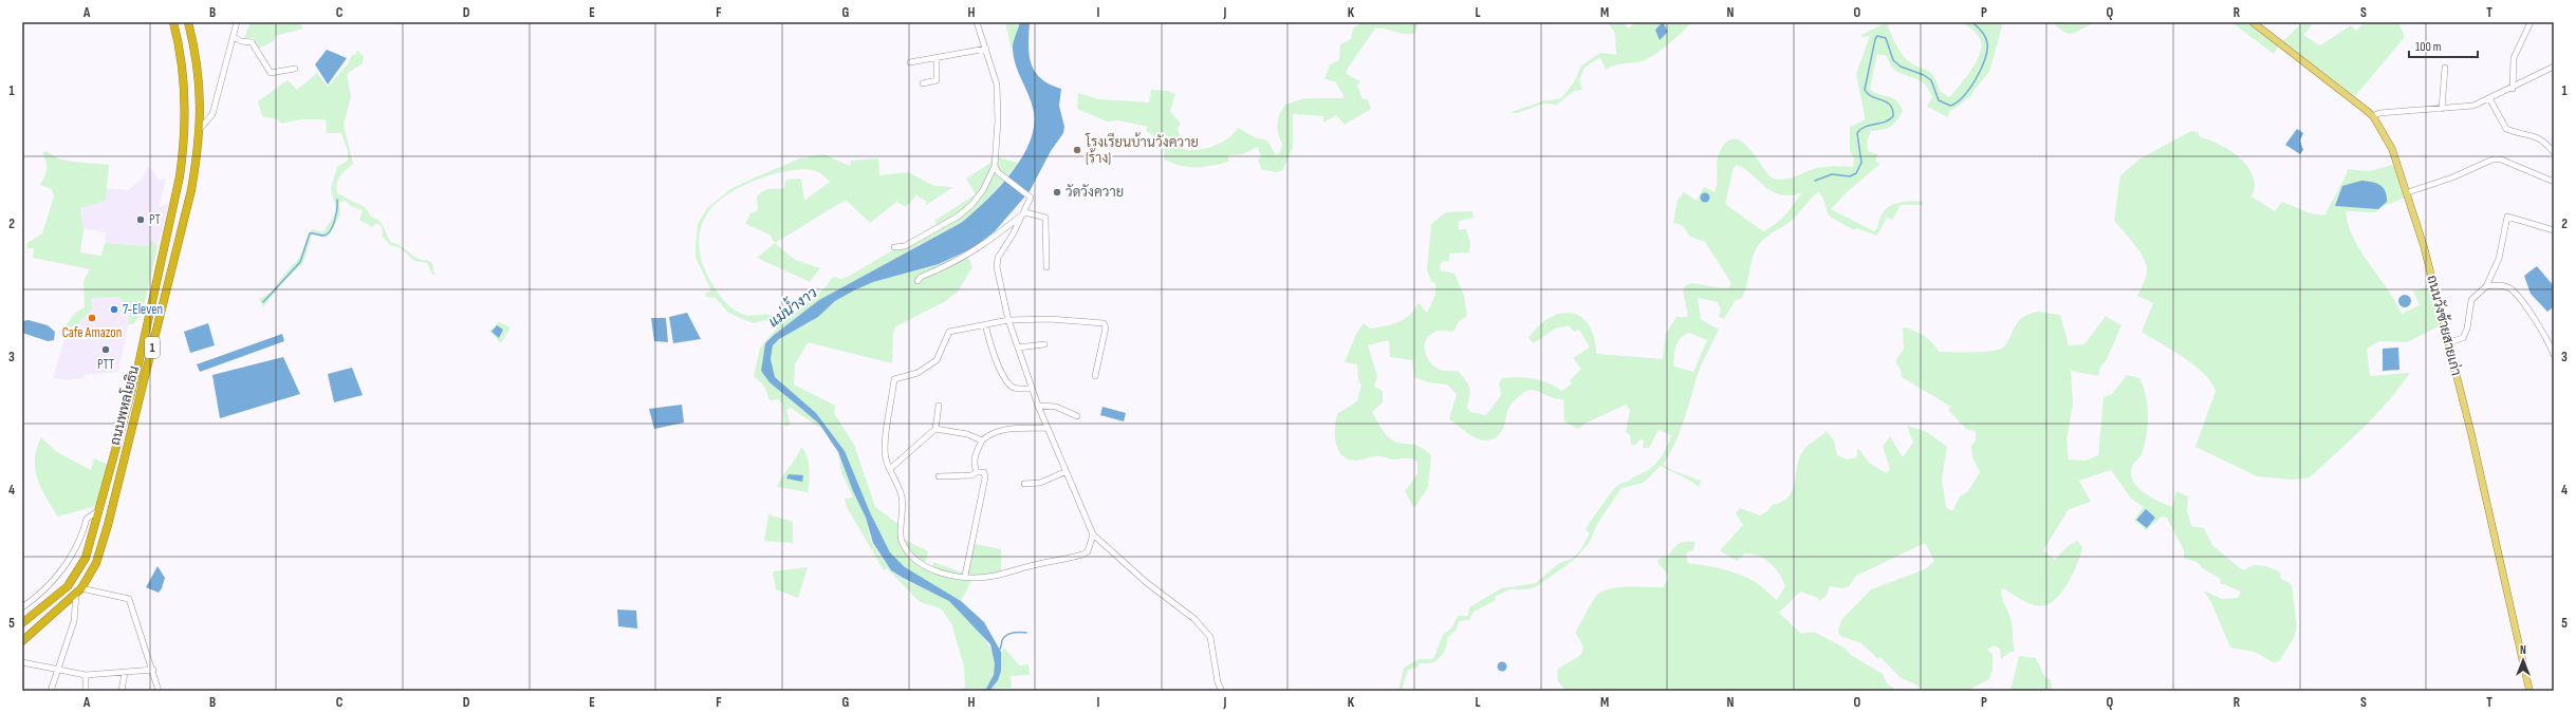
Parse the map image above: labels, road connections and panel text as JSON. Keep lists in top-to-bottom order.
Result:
{
  "streets": {
    "highway": ["1", "ถนนพหลโยธิน"],
    "main road": ["ถนนวังซ้ายสายเก่า"]
  },
  "water": ["แม่น้ำงาว"],
  "places": [
    "โรงเรียนบ้านวังควาย (ร้าง)",
    "วัดวังควาย",
    "PT",
    "7-Eleven",
    "Cafe Amazon",
    "PTT"
  ],
  "scale_bar": "100 m",
  "north": "top",
  "grid": {
    "columns": [
      "A",
      "B",
      "C",
      "D",
      "E",
      "F",
      "G",
      "H",
      "I",
      "J",
      "K",
      "L",
      "M",
      "N",
      "O",
      "P",
      "Q",
      "R",
      "S",
      "T"
    ],
    "rows": [
      "1",
      "2",
      "3",
      "4",
      "5"
    ]
  }
}
